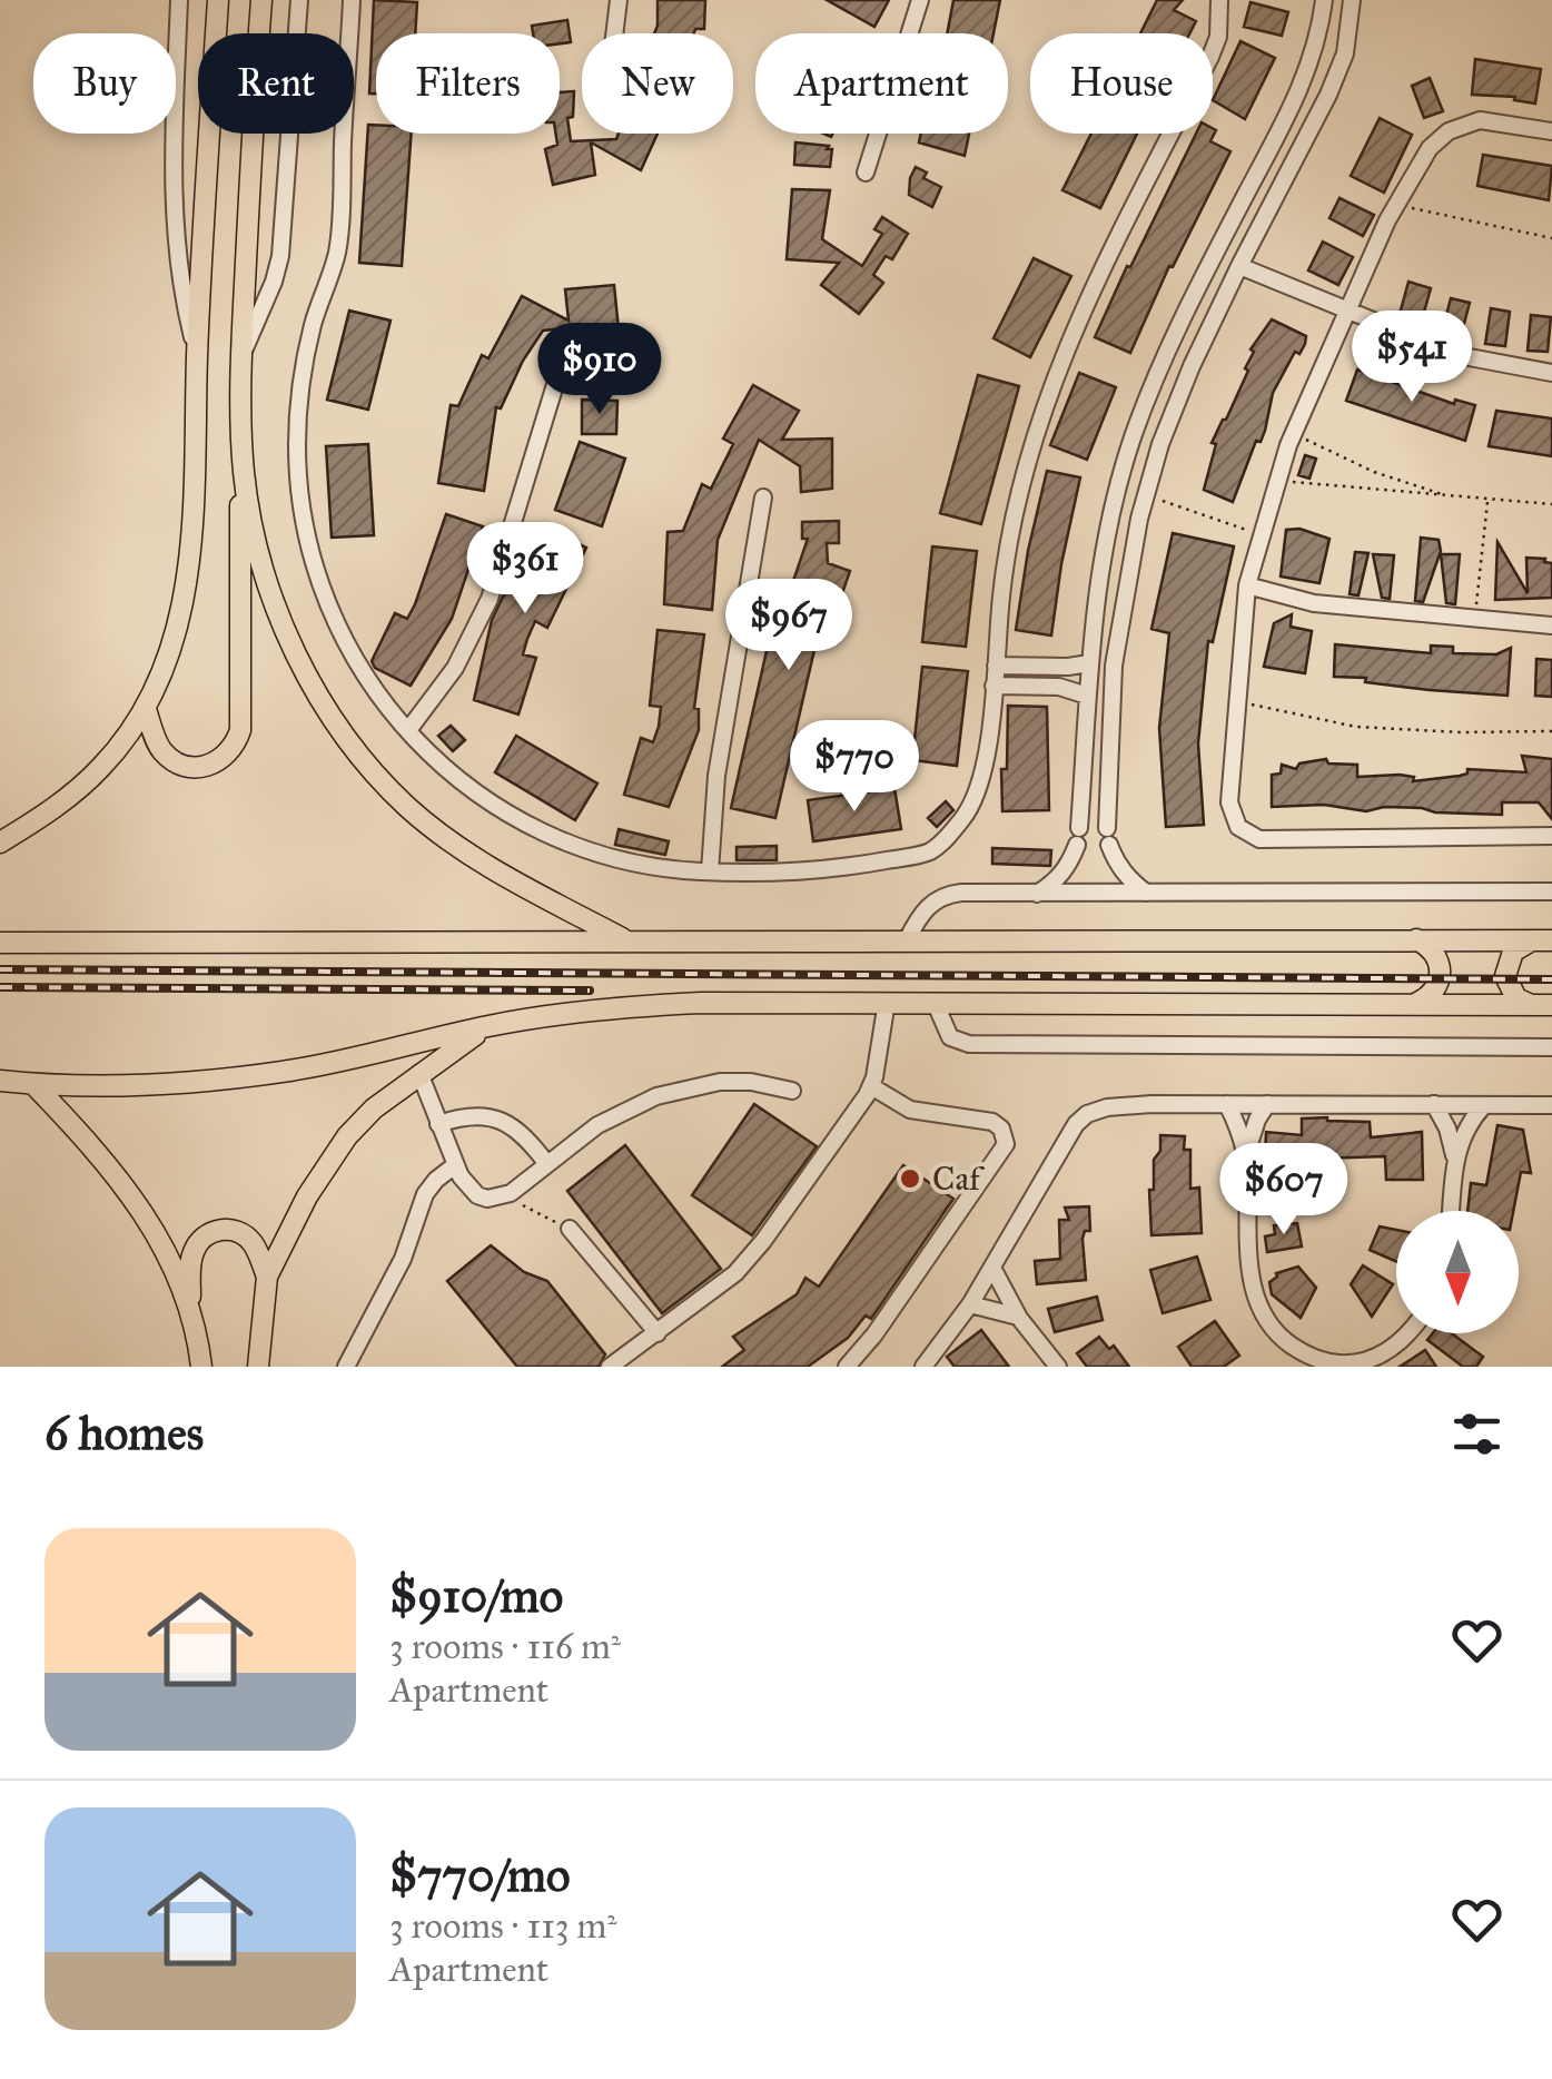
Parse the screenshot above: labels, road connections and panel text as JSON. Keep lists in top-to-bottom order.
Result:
{
  "places": ["Caf"],
  "north": "bottom",
  "page": {
    "chip": [
      "Buy",
      "Rent",
      "Filters",
      "New",
      "Apartment",
      "House"
    ],
    "price": [
      "$541",
      "$910",
      "$361",
      "$967",
      "$770",
      "$607"
    ],
    "heading": "6 homes",
    "list": [
      {
        "name": "$910/mo",
        "note": "3 rooms · 116 m² · Apartment"
      },
      {
        "name": "$770/mo",
        "note": "3 rooms · 113 m² · Apartment"
      }
    ]
  }
}
